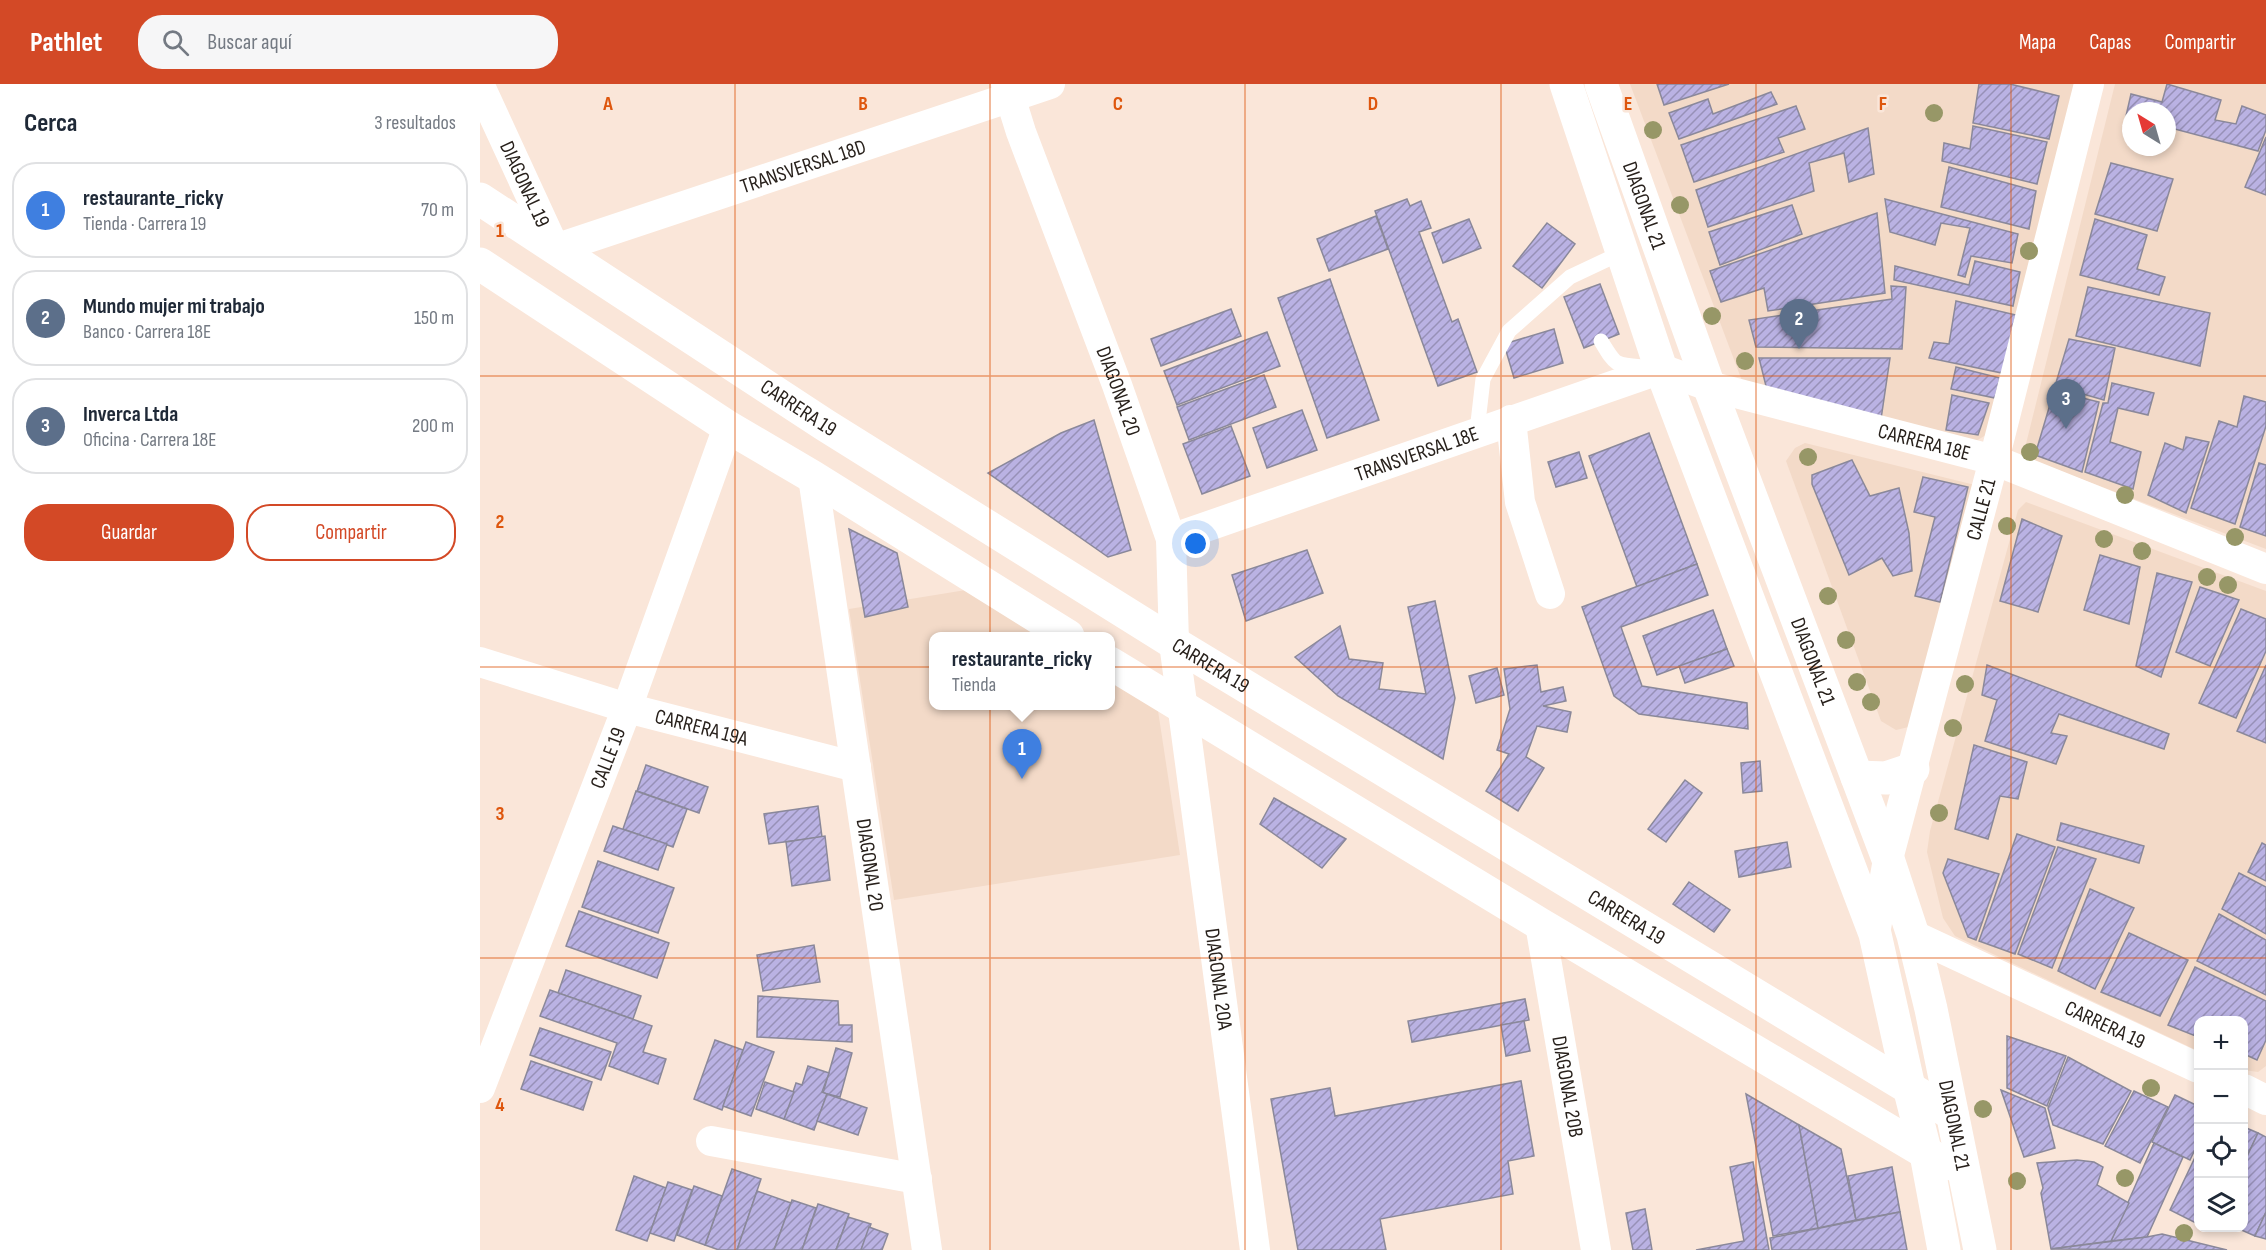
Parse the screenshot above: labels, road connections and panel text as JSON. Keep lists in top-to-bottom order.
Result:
{
  "streets": {
    "main road": ["DIAGONAL 21", "CARRERA 19"],
    "street": [
      "TRANSVERSAL 18D",
      "DIAGONAL 19",
      "DIAGONAL 20",
      "CARRERA 18E",
      "TRANSVERSAL 18E",
      "CALLE 21",
      "CARRERA 19A",
      "CALLE 19",
      "DIAGONAL 20A",
      "DIAGONAL 20B"
    ]
  },
  "crossings": [
    ["TRANSVERSAL 18D", "DIAGONAL 19"],
    ["TRANSVERSAL 18D", "DIAGONAL 20"],
    ["TRANSVERSAL 18D", "CARRERA 19"],
    ["DIAGONAL 19", "CARRERA 19"],
    ["DIAGONAL 21", "CARRERA 19"],
    ["DIAGONAL 21", "CARRERA 18E"],
    ["DIAGONAL 21", "TRANSVERSAL 18E"],
    ["DIAGONAL 21", "CALLE 21"],
    ["DIAGONAL 20", "CARRERA 19"],
    ["DIAGONAL 20", "TRANSVERSAL 18E"],
    ["DIAGONAL 20", "CARRERA 19A"],
    ["DIAGONAL 20", "DIAGONAL 20A"],
    ["CARRERA 18E", "TRANSVERSAL 18E"],
    ["CARRERA 18E", "CALLE 21"],
    ["CARRERA 19A", "CALLE 19"]
  ],
  "north": "top left",
  "page": {
    "header": "Pathlet",
    "search": "Buscar aquí",
    "nav": ["Mapa", "Capas", "Compartir"],
    "heading": ["Cerca", "3 resultados"],
    "list": [
      {
        "mark": "1",
        "name": "restaurante_ricky",
        "note": "Tienda · Carrera 19",
        "value": "70 m"
      },
      {
        "mark": "2",
        "name": "Mundo mujer mi trabajo",
        "note": "Banco · Carrera 18E",
        "value": "150 m"
      },
      {
        "mark": "3",
        "name": "Inverca Ltda",
        "note": "Oficina · Carrera 18E",
        "value": "200 m"
      }
    ],
    "pins": ["2", "3", "1"],
    "buttons": ["Guardar", "Compartir"],
    "popup": ["restaurante_ricky", "Tienda"],
    "map_buttons": ["+", "−"]
  },
  "grid": {
    "columns": [
      "A",
      "B",
      "C",
      "D",
      "E",
      "F"
    ],
    "rows": [
      "1",
      "2",
      "3",
      "4"
    ]
  }
}
